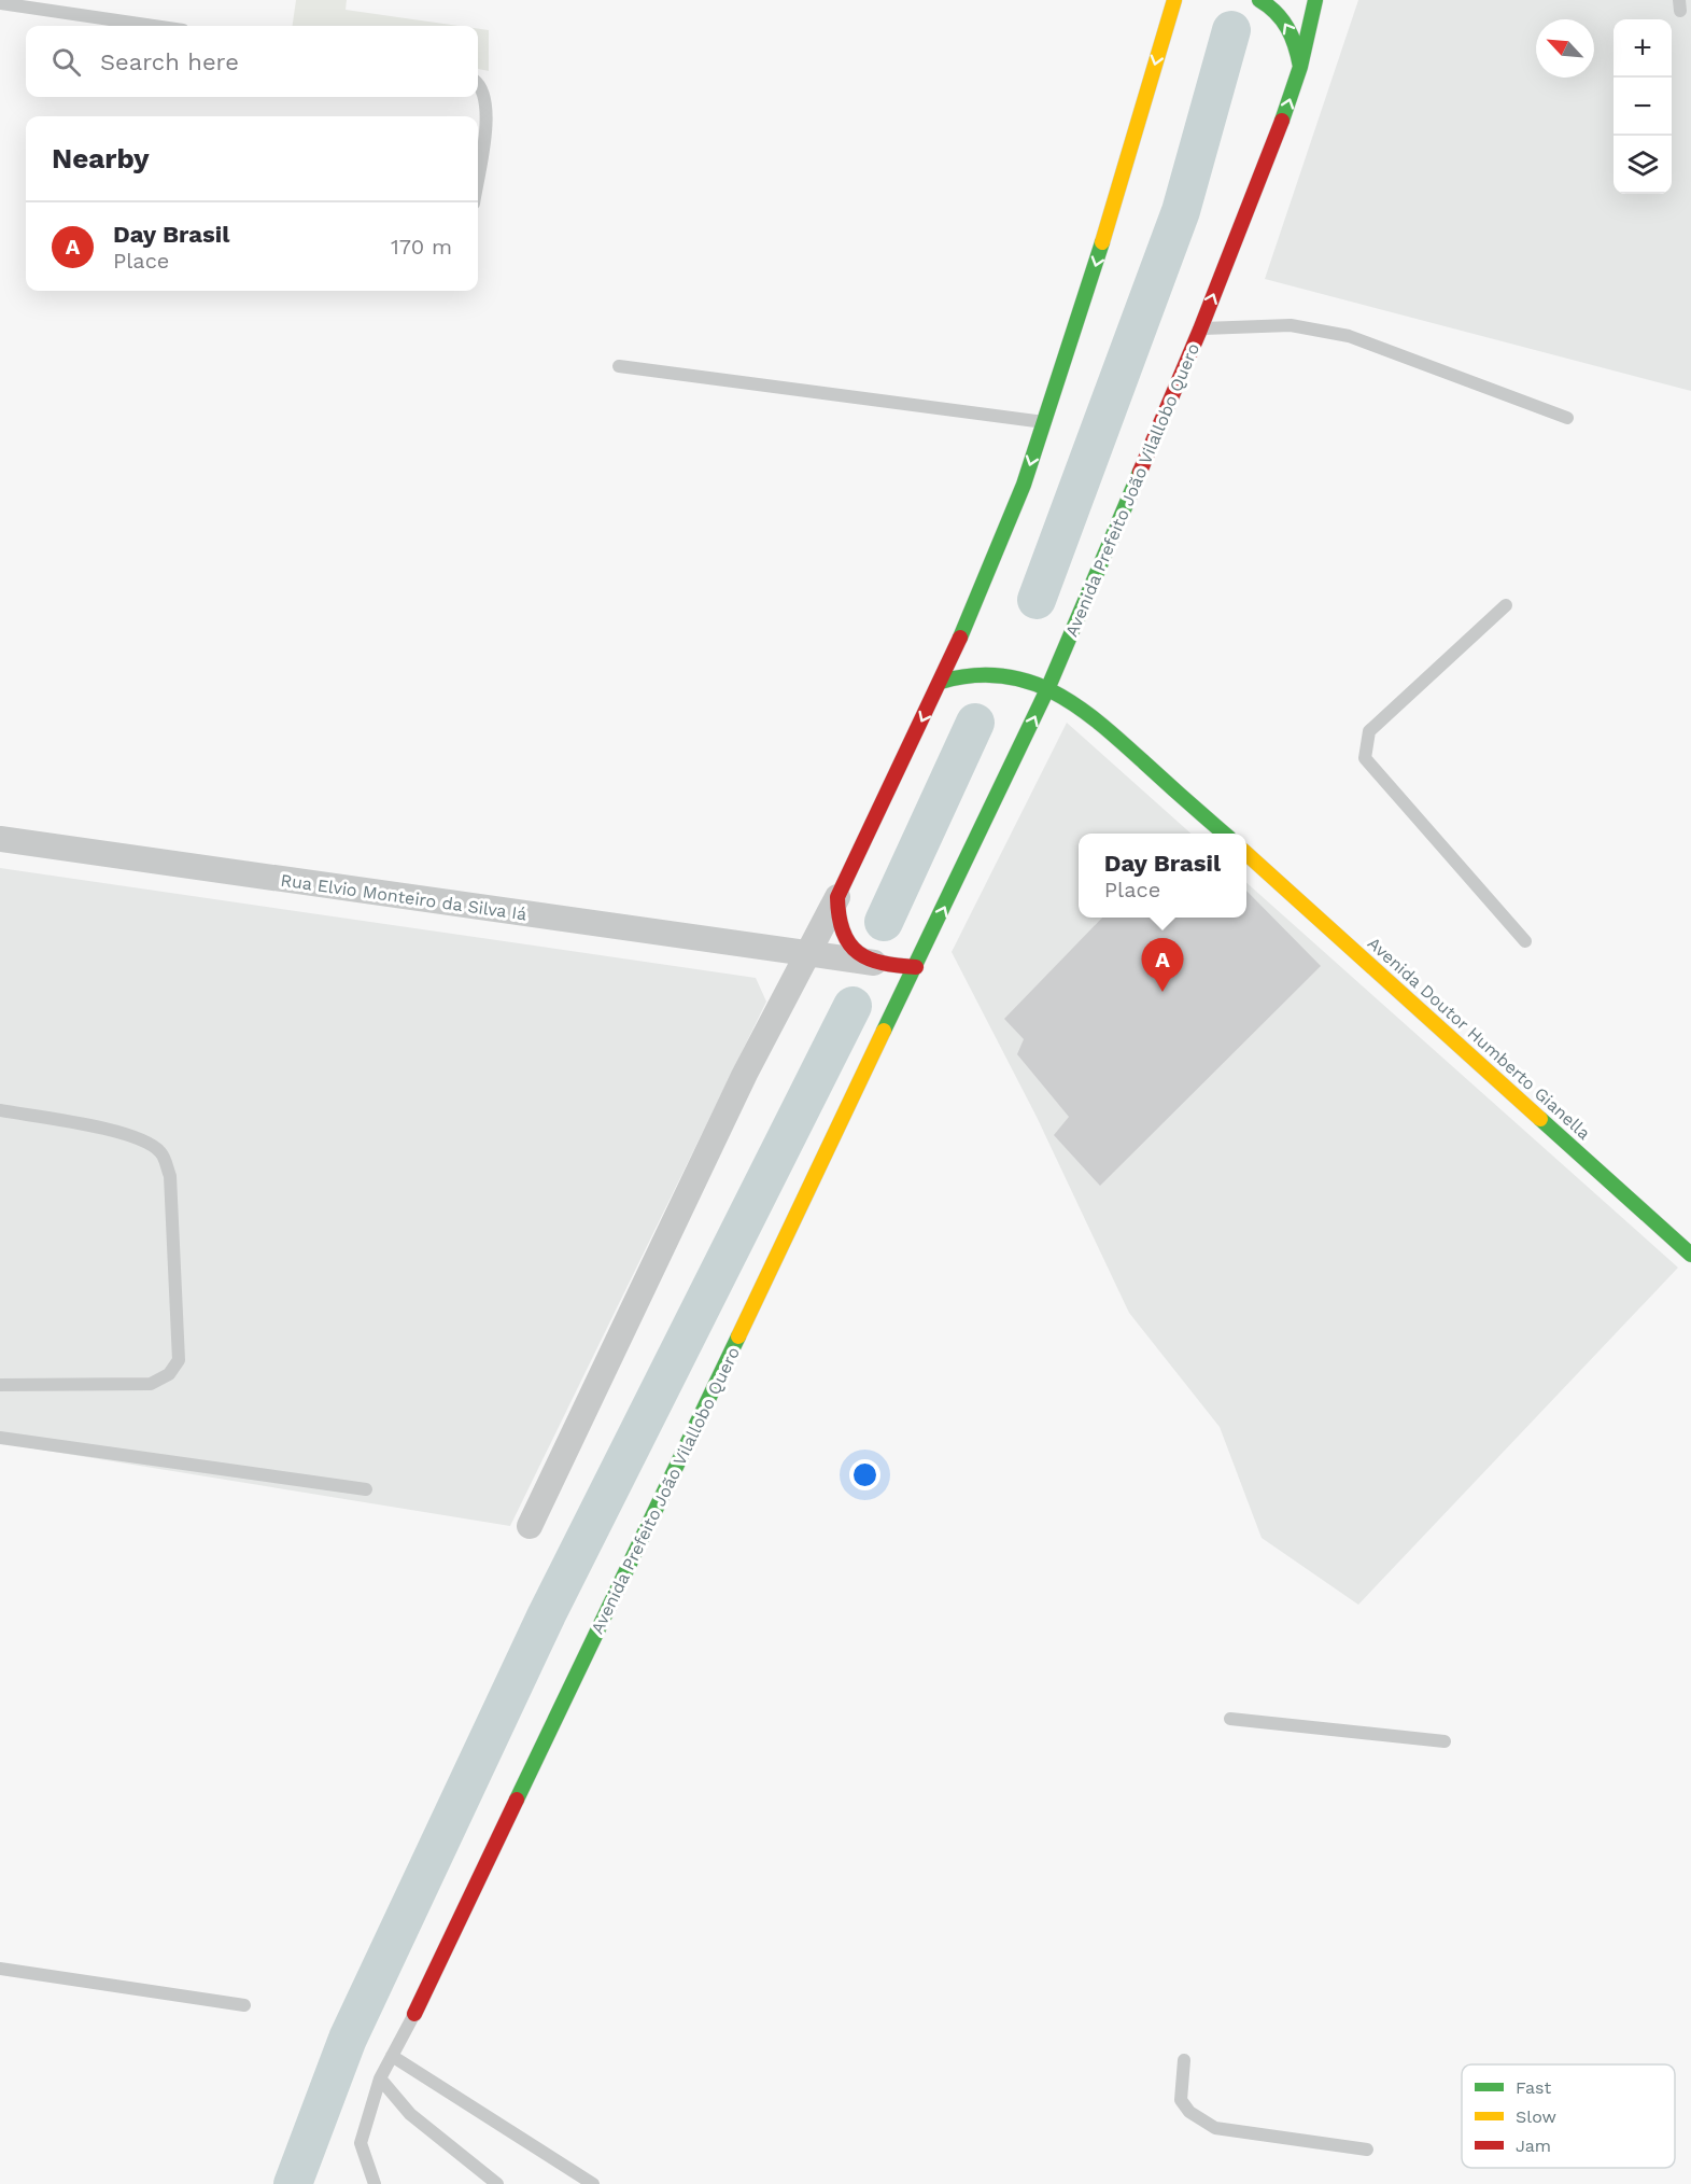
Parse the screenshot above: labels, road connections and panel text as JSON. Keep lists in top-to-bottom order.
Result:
{
  "streets": {
    "main road": ["Avenida Prefeito João Vilallobo Quero", "Avenida Doutor Humberto Gianella"],
    "street": ["Rua Elvio Monteiro da Silva Iá"]
  },
  "legend": ["Fast", "Slow", "Jam"],
  "north": "top left",
  "page": {
    "map_buttons": ["+", "−"],
    "search": "Search here",
    "heading": "Nearby",
    "list": [
      {
        "mark": "A",
        "name": "Day Brasil",
        "note": "Place",
        "value": "170 m"
      }
    ],
    "popup": ["Day Brasil", "Place"],
    "pins": "A"
  }
}
